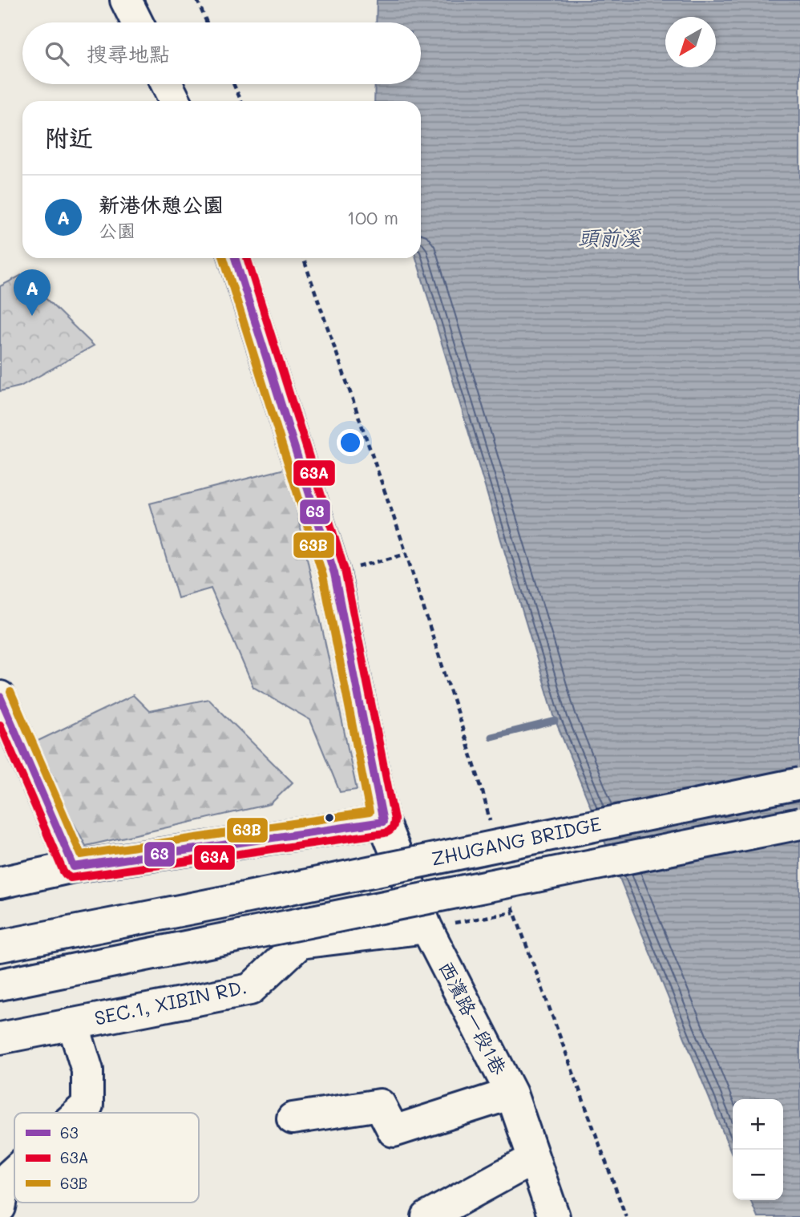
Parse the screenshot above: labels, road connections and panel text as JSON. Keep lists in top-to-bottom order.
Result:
{
  "streets": {
    "street": ["ZHUGANG BRIDGE", "SEC.1, XIBIN RD.", "西濱路一段1巷"]
  },
  "crossings": [
    ["SEC.1, XIBIN RD.", "西濱路一段1巷"]
  ],
  "water": ["頭前溪"],
  "lines": ["transit line 63", "transit line 63A", "transit line 63B"],
  "legend": ["63", "63A", "63B"],
  "north": "bottom left",
  "page": {
    "search": "搜尋地點",
    "heading": "附近",
    "list": [
      {
        "mark": "A",
        "name": "新港休憩公園",
        "note": "公園",
        "value": "100 m"
      }
    ],
    "pins": "A",
    "map_buttons": ["+", "−"]
  }
}
